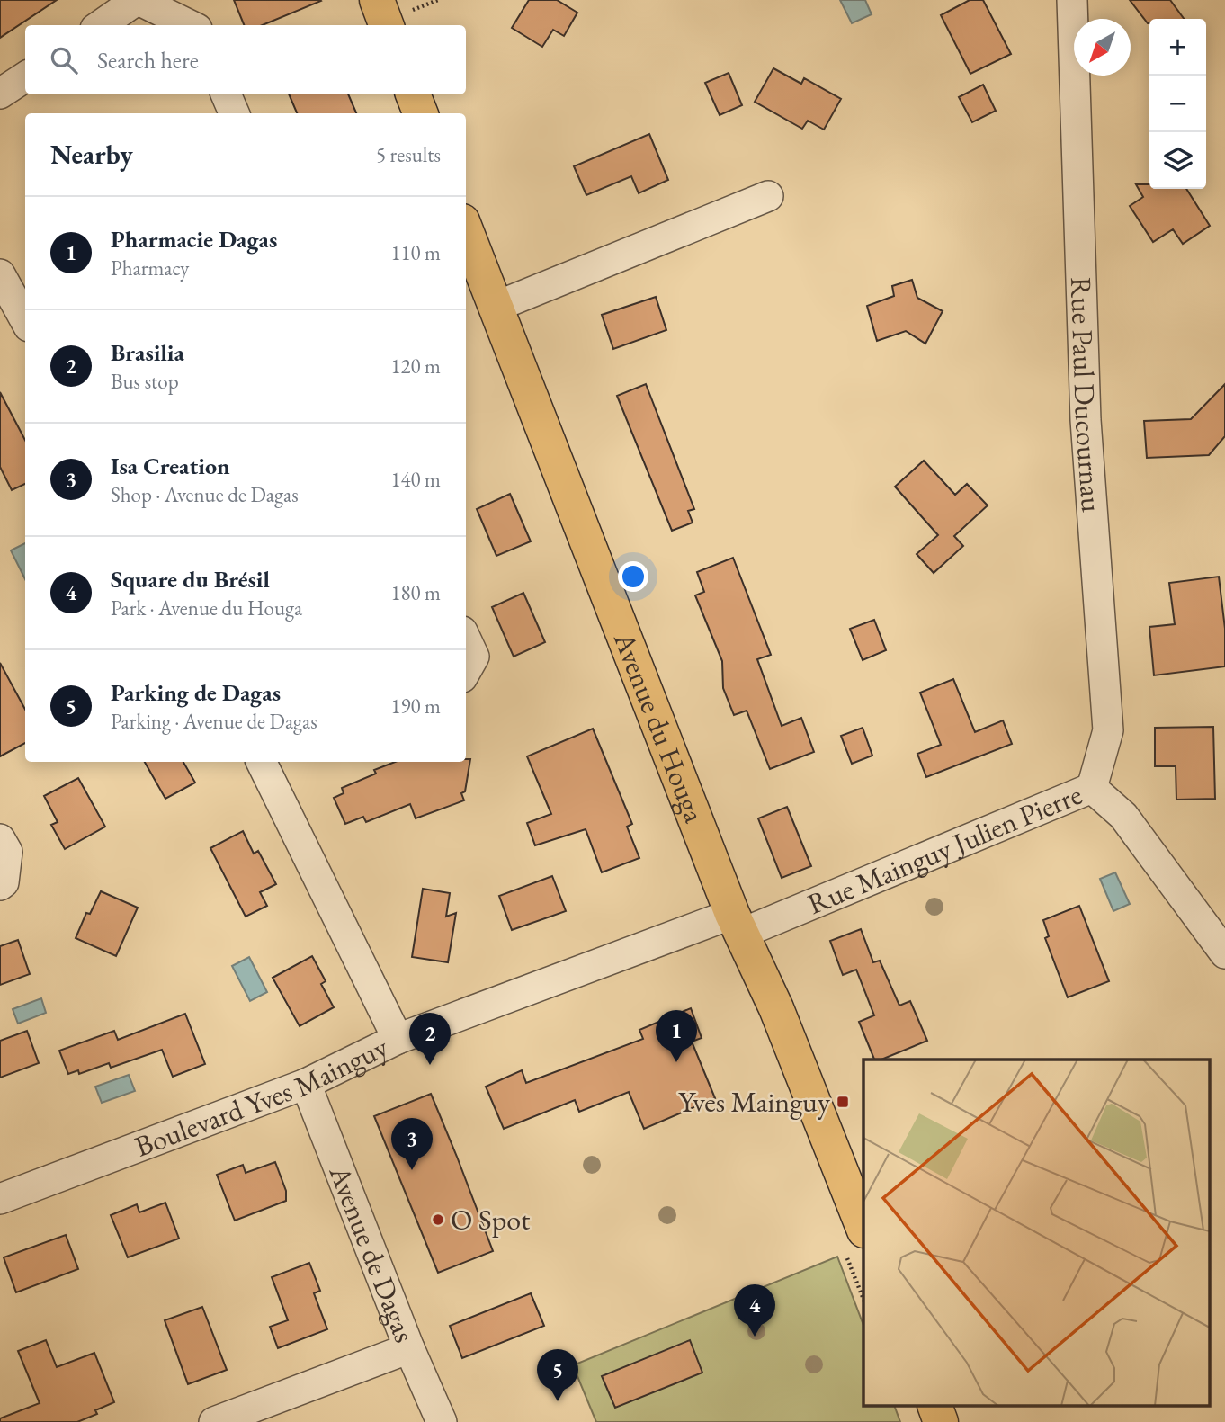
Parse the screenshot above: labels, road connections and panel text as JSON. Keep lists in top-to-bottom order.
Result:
{
  "streets": {
    "main road": ["Avenue du Houga"],
    "street": [
      "Rue Paul Ducournau",
      "Rue Mainguy Julien Pierre",
      "Boulevard Yves Mainguy",
      "Avenue de Dagas"
    ]
  },
  "crossings": [
    ["Rue Paul Ducournau", "Rue Mainguy Julien Pierre"],
    ["Avenue du Houga", "Rue Mainguy Julien Pierre"],
    ["Avenue du Houga", "Boulevard Yves Mainguy"],
    ["Rue Mainguy Julien Pierre", "Boulevard Yves Mainguy"],
    ["Boulevard Yves Mainguy", "Avenue de Dagas"]
  ],
  "places": {
    "transit": ["Yves Mainguy"],
    "other": ["O Spot"]
  },
  "north": "bottom left",
  "page": {
    "map_buttons": ["+", "−"],
    "search": "Search here",
    "heading": ["Nearby", "5 results"],
    "list": [
      {
        "mark": "1",
        "name": "Pharmacie Dagas",
        "note": "Pharmacy",
        "value": "110 m"
      },
      {
        "mark": "2",
        "name": "Brasilia",
        "note": "Bus stop",
        "value": "120 m"
      },
      {
        "mark": "3",
        "name": "Isa Creation",
        "note": "Shop · Avenue de Dagas",
        "value": "140 m"
      },
      {
        "mark": "4",
        "name": "Square du Brésil",
        "note": "Park · Avenue du Houga",
        "value": "180 m"
      },
      {
        "mark": "5",
        "name": "Parking de Dagas",
        "note": "Parking · Avenue de Dagas",
        "value": "190 m"
      }
    ],
    "pins": [
      "1",
      "2",
      "3",
      "4",
      "5"
    ]
  }
}
